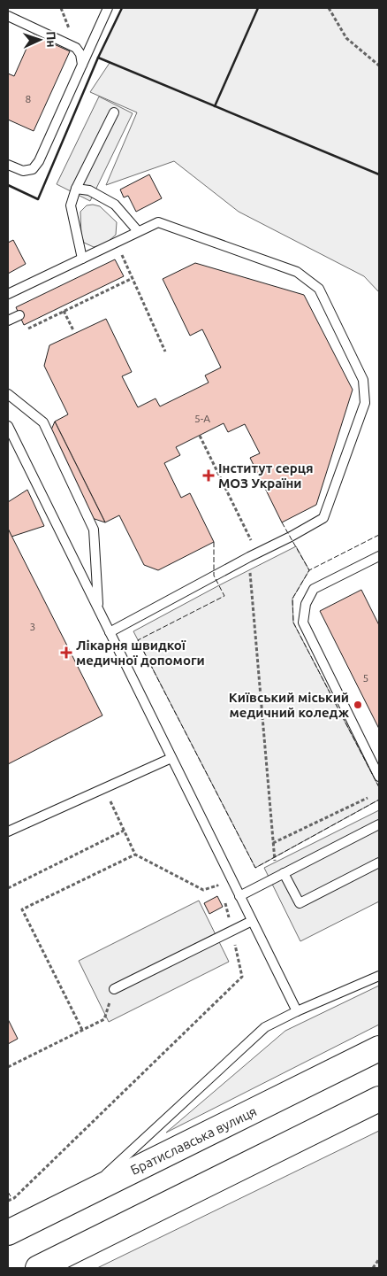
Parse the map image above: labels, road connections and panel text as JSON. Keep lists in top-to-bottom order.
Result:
{
  "streets": {
    "main road": ["Братиславська вулиця"]
  },
  "places": {
    "health": ["Інститут серця МОЗ України", "Лікарня швидкої медичної допомоги"],
    "other": ["Київський міський медичний коледж"]
  },
  "house_numbers": [
    "8",
    "5-А",
    "3",
    "5"
  ],
  "north": "right"
}
